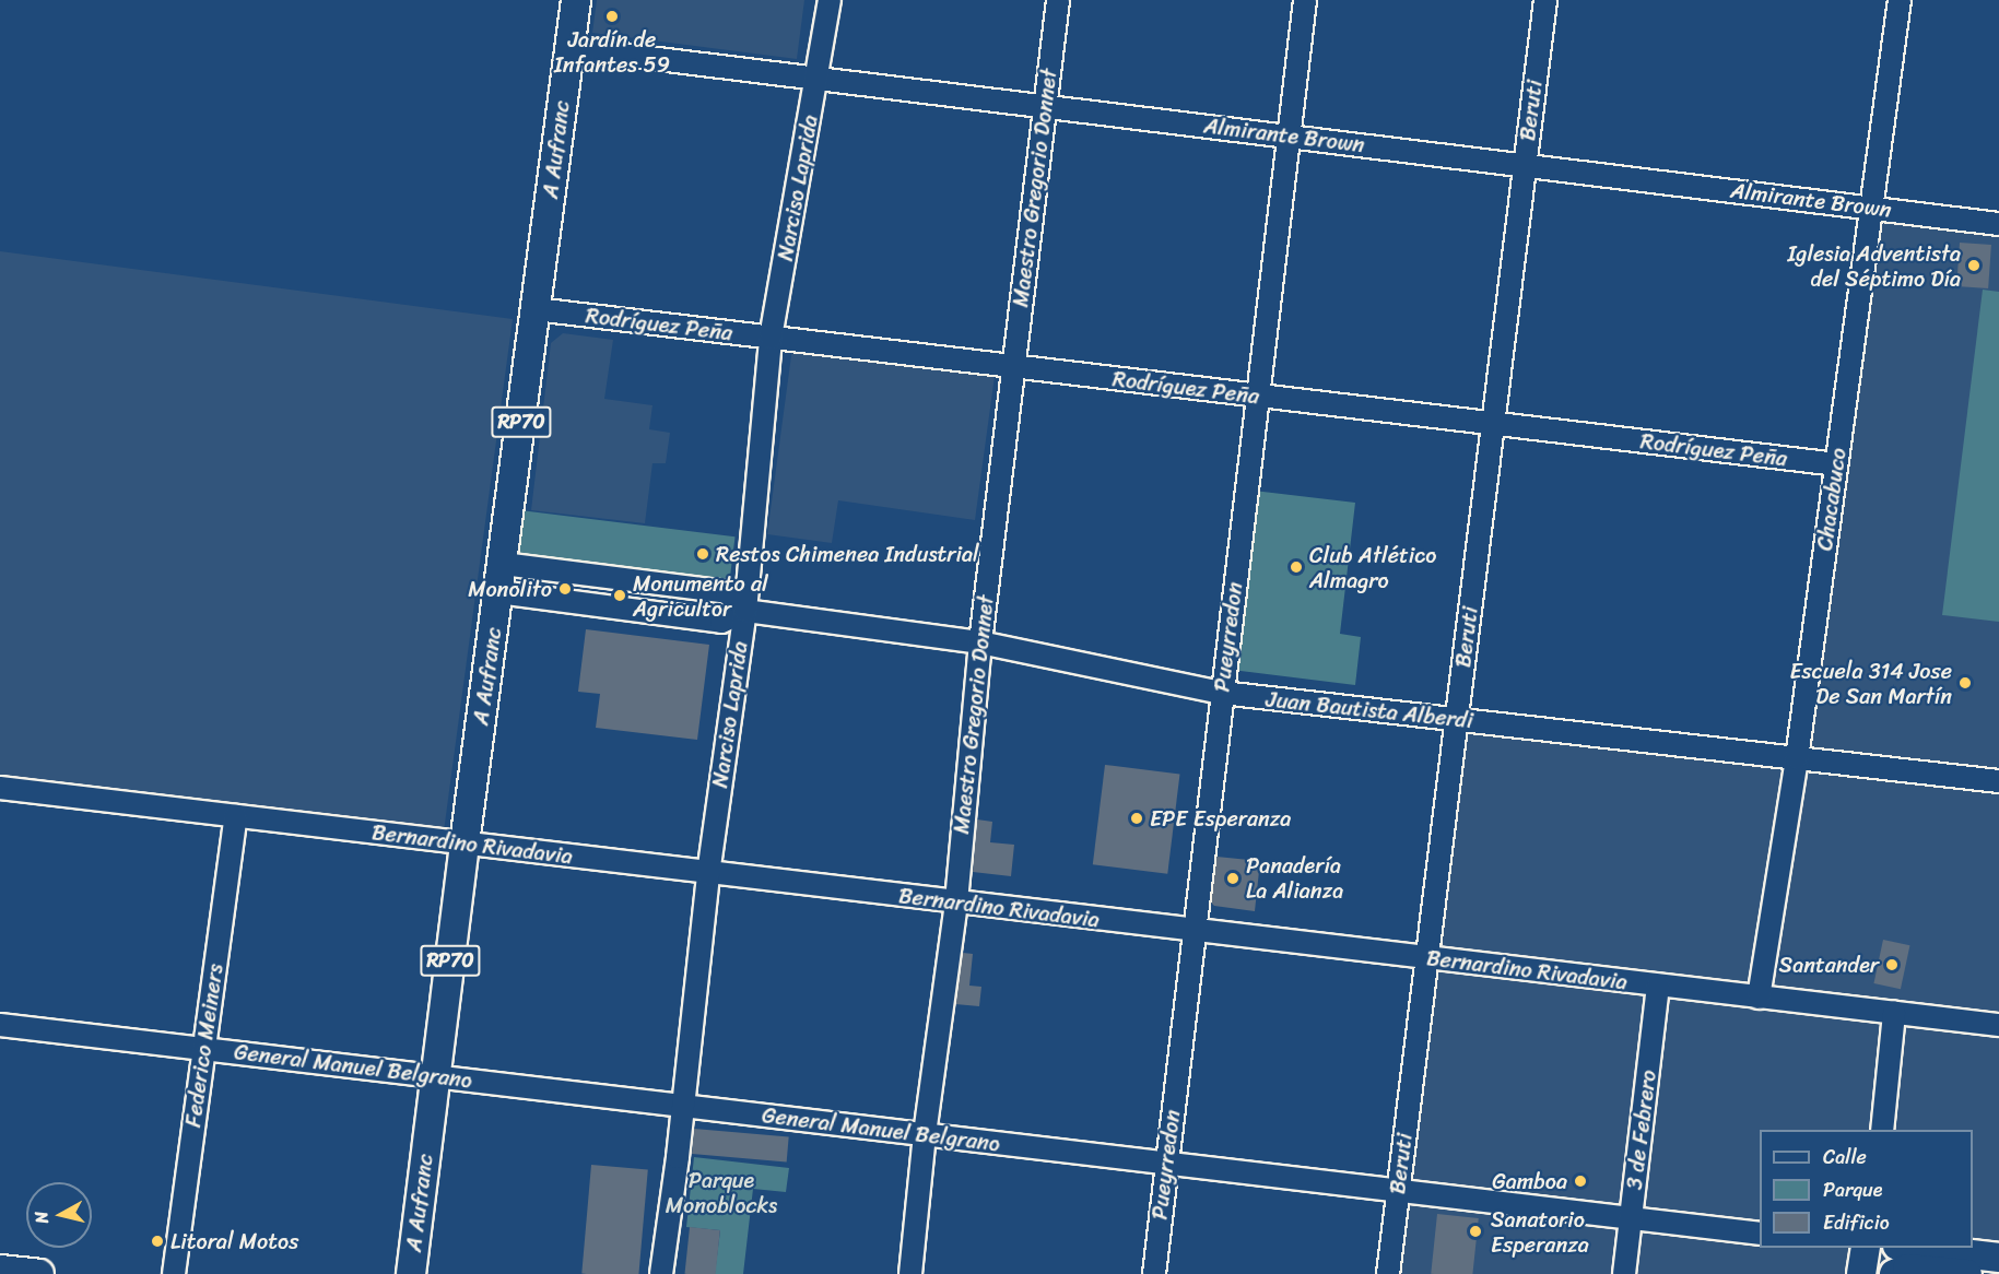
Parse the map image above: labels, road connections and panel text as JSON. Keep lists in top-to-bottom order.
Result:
{
  "streets": {
    "main road": ["A Aufranc", "RP70"],
    "street": [
      "Beruti",
      "Almirante Brown",
      "Narciso Laprida",
      "Maestro Gregorio Donnet",
      "Rodríguez Peña",
      "Chacabuco",
      "Pueyrredon",
      "Juan Bautista Alberdi",
      "Bernardino Rivadavia",
      "Federico Meiners",
      "General Manuel Belgrano",
      "3 de Febrero"
    ]
  },
  "crossings": [
    ["Beruti", "Almirante Brown"],
    ["Beruti", "Rodríguez Peña"],
    ["Beruti", "Juan Bautista Alberdi"],
    ["Beruti", "Bernardino Rivadavia"],
    ["Beruti", "General Manuel Belgrano"],
    ["Almirante Brown", "A Aufranc"],
    ["Almirante Brown", "Narciso Laprida"],
    ["Almirante Brown", "Maestro Gregorio Donnet"],
    ["Almirante Brown", "Chacabuco"],
    ["Almirante Brown", "Pueyrredon"],
    ["A Aufranc", "Rodríguez Peña"],
    ["A Aufranc", "Juan Bautista Alberdi"],
    ["A Aufranc", "Bernardino Rivadavia"],
    ["A Aufranc", "General Manuel Belgrano"],
    ["Narciso Laprida", "Rodríguez Peña"],
    ["Narciso Laprida", "Juan Bautista Alberdi"],
    ["Narciso Laprida", "Bernardino Rivadavia"],
    ["Narciso Laprida", "General Manuel Belgrano"],
    ["Maestro Gregorio Donnet", "Rodríguez Peña"],
    ["Maestro Gregorio Donnet", "Juan Bautista Alberdi"],
    ["Maestro Gregorio Donnet", "Bernardino Rivadavia"],
    ["Maestro Gregorio Donnet", "General Manuel Belgrano"],
    ["Rodríguez Peña", "Chacabuco"],
    ["Rodríguez Peña", "Pueyrredon"],
    ["Chacabuco", "Juan Bautista Alberdi"],
    ["Chacabuco", "Bernardino Rivadavia"],
    ["Pueyrredon", "Juan Bautista Alberdi"],
    ["Pueyrredon", "Bernardino Rivadavia"],
    ["Pueyrredon", "General Manuel Belgrano"],
    ["Bernardino Rivadavia", "Federico Meiners"],
    ["Bernardino Rivadavia", "3 de Febrero"],
    ["Federico Meiners", "General Manuel Belgrano"],
    ["General Manuel Belgrano", "3 de Febrero"]
  ],
  "parks": ["Parque Monoblocks"],
  "places": [
    "Jardín de Infantes 59",
    "Iglesia Adventista del Séptimo Día",
    "Restos Chimenea Industrial",
    "Club Atlético Almagro",
    "Monolito",
    "Monumento al Agricultor",
    "Escuela 314 Jose De San Martín",
    "EPE Esperanza",
    "Panadería La Alianza",
    "Santander",
    "Gamboa",
    "Sanatorio Esperanza",
    "Litoral Motos"
  ],
  "legend": ["Calle", "Parque", "Edificio"],
  "north": "left"
}
